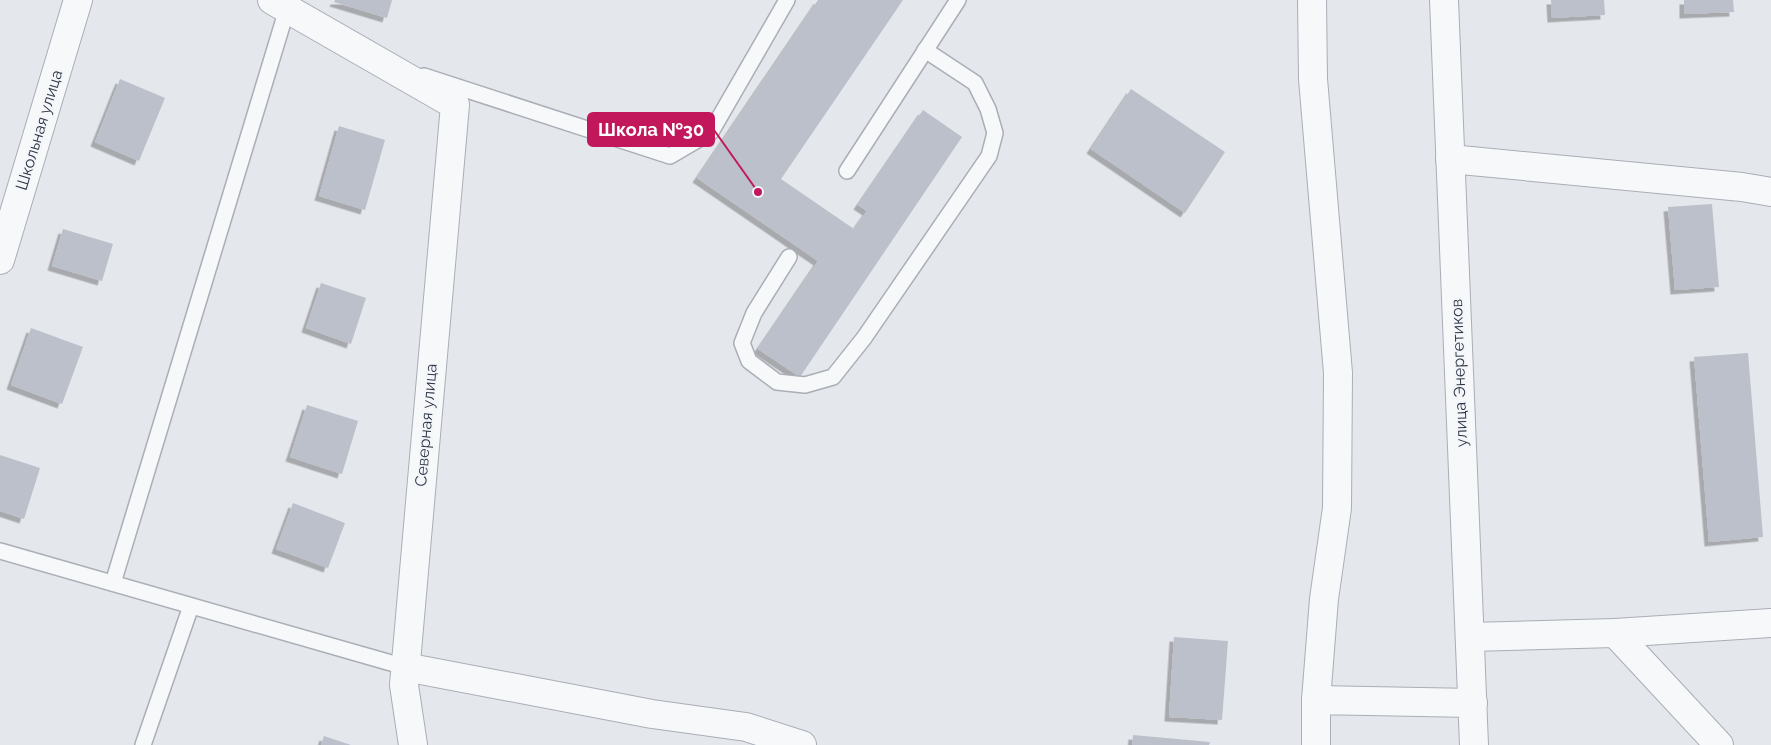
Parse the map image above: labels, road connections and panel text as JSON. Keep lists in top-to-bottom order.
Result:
{
  "streets": {
    "street": ["Школьная улица", "улица Энергетиков", "Северная улица"]
  },
  "places": ["Школа №30"]
}
